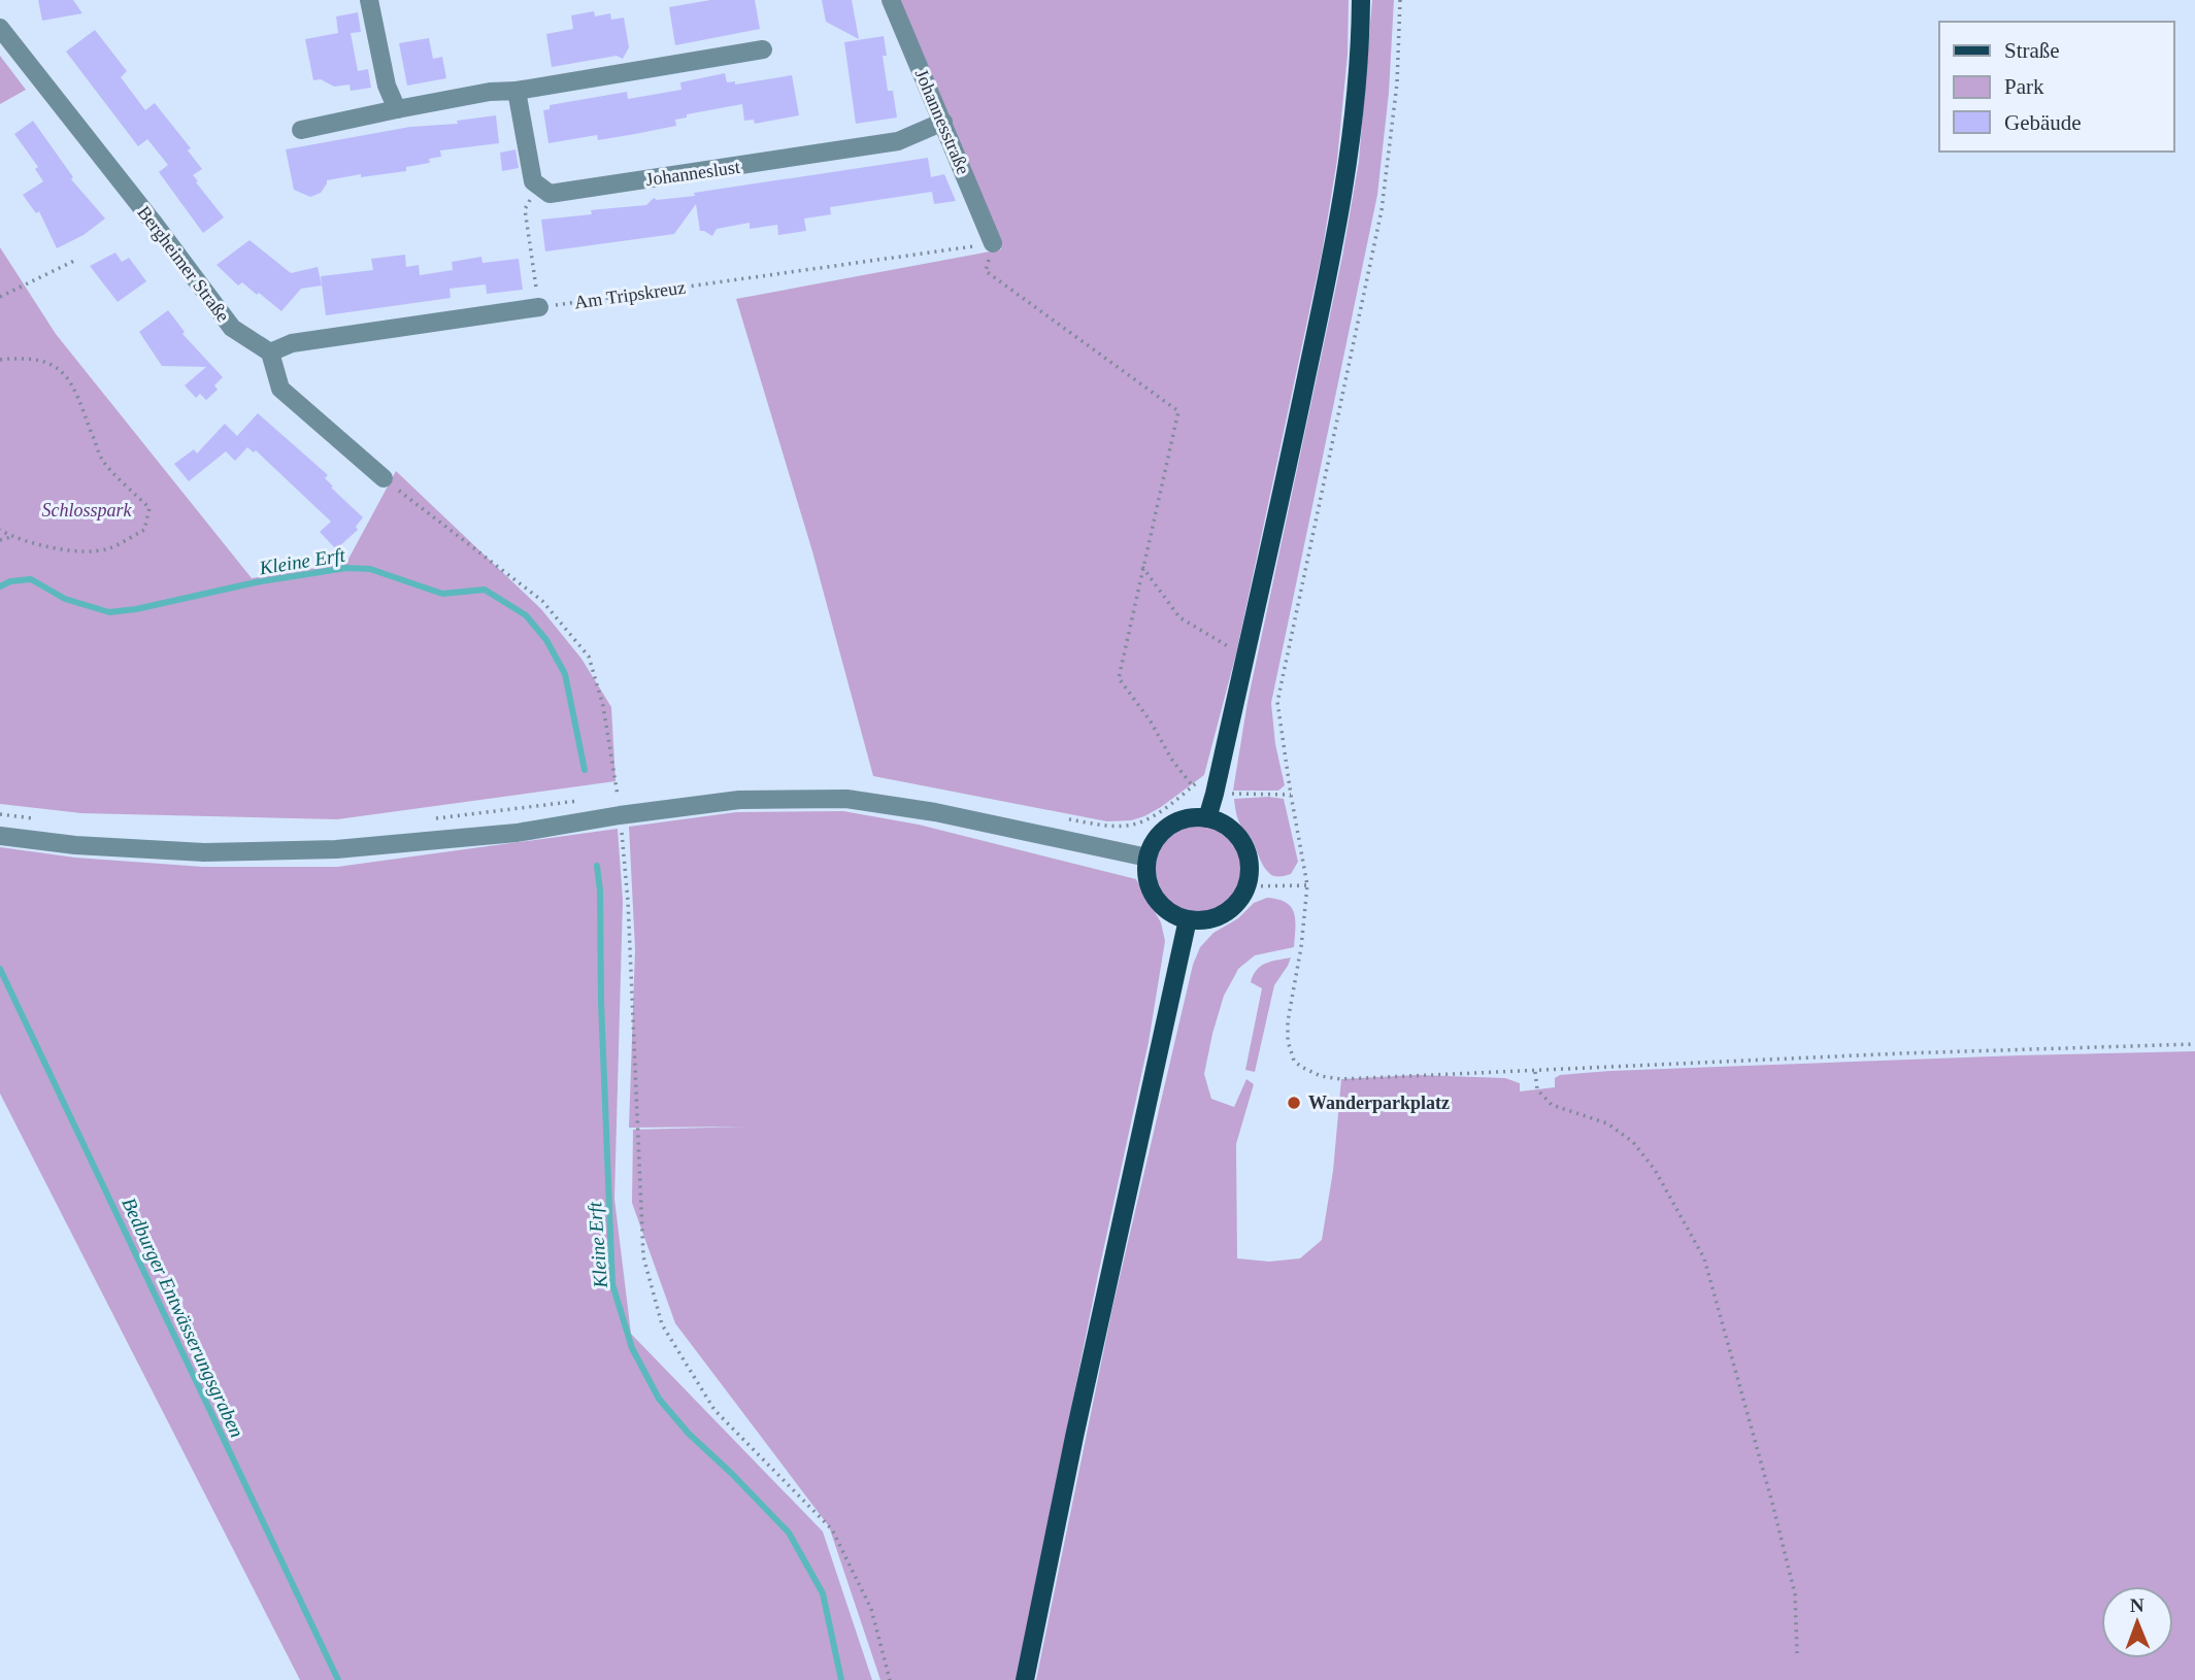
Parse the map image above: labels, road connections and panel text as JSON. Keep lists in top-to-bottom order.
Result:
{
  "streets": {
    "street": ["Johannesstraße", "Johanneslust", "Bergheimer Straße"],
    "path": ["Am Tripskreuz"]
  },
  "crossings": [
    ["Johannesstraße", "Johanneslust"],
    ["Johannesstraße", "Am Tripskreuz"]
  ],
  "water": ["Kleine Erft", "Bedburger Entwässerungsgraben"],
  "parks": ["Schlosspark"],
  "places": ["Wanderparkplatz"],
  "legend": ["Straße", "Park", "Gebäude"],
  "north": "top"
}
